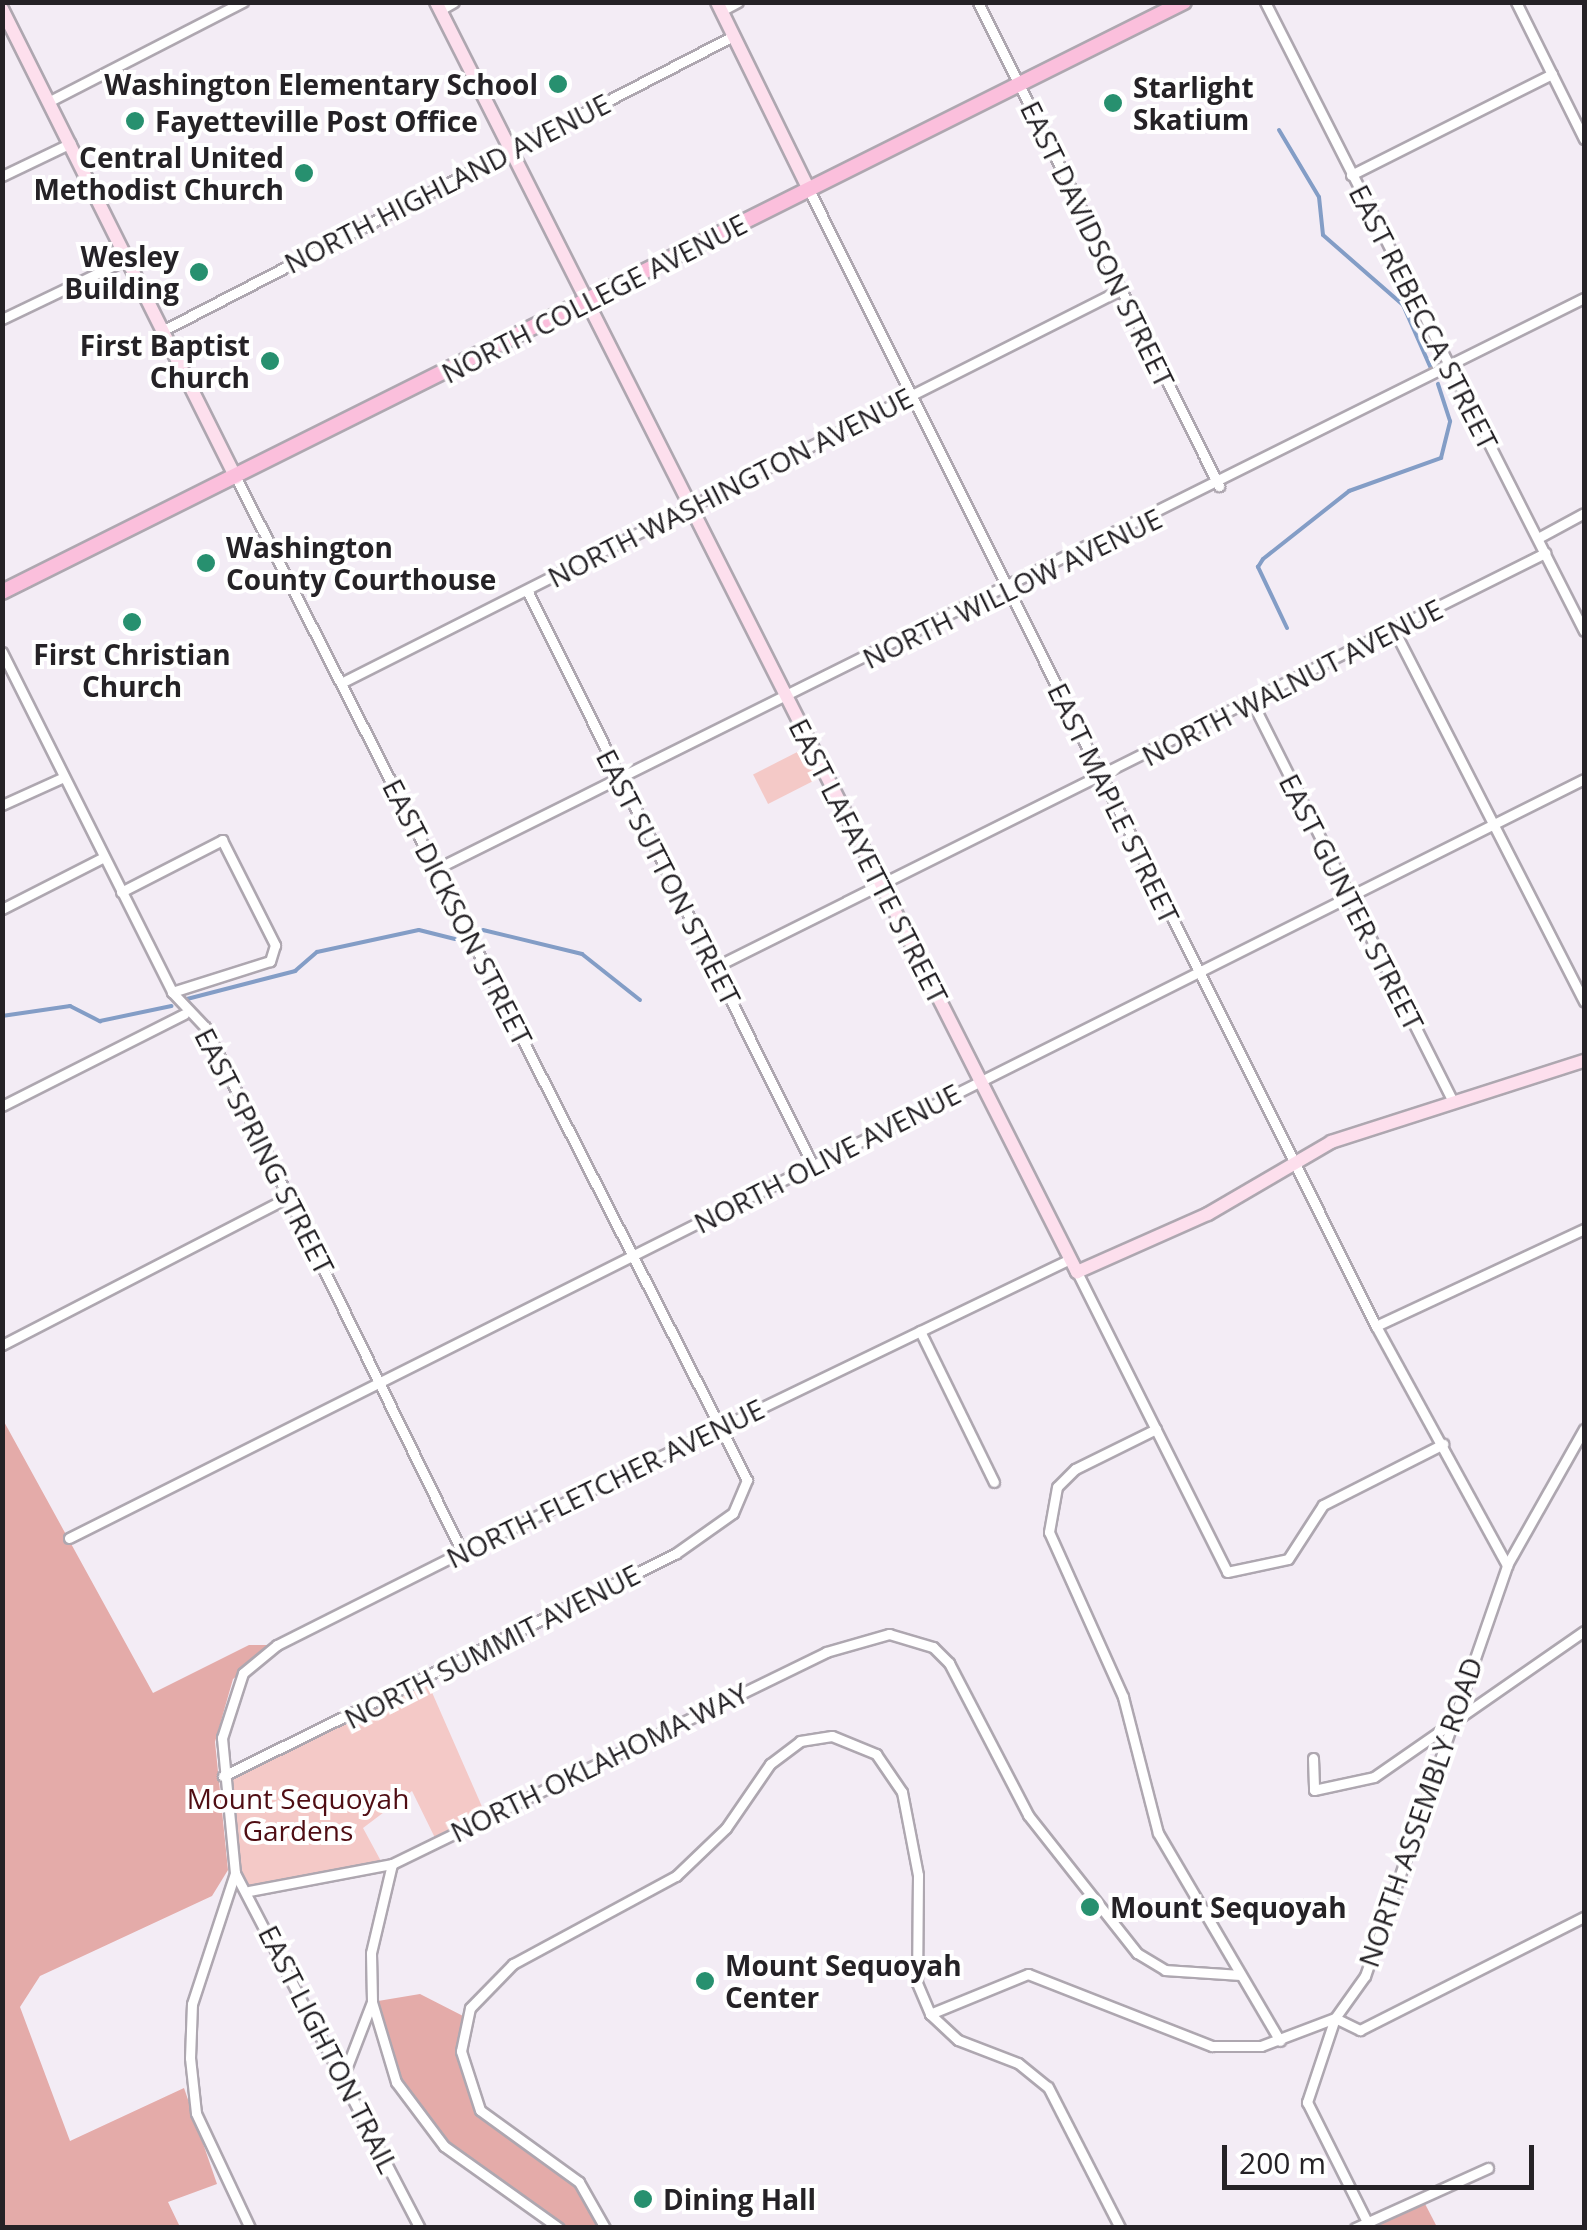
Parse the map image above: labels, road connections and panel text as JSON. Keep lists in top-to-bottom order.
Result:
{
  "streets": {
    "main road": [
      "NORTH COLLEGE AVENUE",
      "EAST MAPLE STREET",
      "EAST LAFAYETTE STREET",
      "EAST DICKSON STREET"
    ],
    "street": [
      "NORTH HIGHLAND AVENUE",
      "EAST DAVIDSON STREET",
      "EAST REBECCA STREET",
      "NORTH WASHINGTON AVENUE",
      "NORTH WILLOW AVENUE",
      "NORTH WALNUT AVENUE",
      "EAST SUTTON STREET",
      "EAST GUNTER STREET",
      "EAST SPRING STREET",
      "NORTH OLIVE AVENUE",
      "NORTH FLETCHER AVENUE",
      "NORTH SUMMIT AVENUE",
      "NORTH OKLAHOMA WAY",
      "NORTH ASSEMBLY ROAD",
      "EAST LIGHTON TRAIL"
    ]
  },
  "crossings": [
    ["NORTH HIGHLAND AVENUE", "EAST MAPLE STREET"],
    ["NORTH HIGHLAND AVENUE", "EAST LAFAYETTE STREET"],
    ["NORTH HIGHLAND AVENUE", "EAST DICKSON STREET"],
    ["EAST DAVIDSON STREET", "NORTH COLLEGE AVENUE"],
    ["EAST DAVIDSON STREET", "NORTH WASHINGTON AVENUE"],
    ["EAST DAVIDSON STREET", "NORTH WILLOW AVENUE"],
    ["NORTH COLLEGE AVENUE", "EAST MAPLE STREET"],
    ["NORTH COLLEGE AVENUE", "EAST LAFAYETTE STREET"],
    ["NORTH COLLEGE AVENUE", "EAST DICKSON STREET"],
    ["EAST REBECCA STREET", "NORTH WILLOW AVENUE"],
    ["EAST REBECCA STREET", "NORTH WALNUT AVENUE"],
    ["NORTH WASHINGTON AVENUE", "EAST MAPLE STREET"],
    ["NORTH WASHINGTON AVENUE", "EAST LAFAYETTE STREET"],
    ["NORTH WASHINGTON AVENUE", "EAST SUTTON STREET"],
    ["NORTH WASHINGTON AVENUE", "EAST DICKSON STREET"],
    ["NORTH WILLOW AVENUE", "EAST MAPLE STREET"],
    ["NORTH WILLOW AVENUE", "EAST LAFAYETTE STREET"],
    ["NORTH WILLOW AVENUE", "EAST SUTTON STREET"],
    ["NORTH WILLOW AVENUE", "EAST DICKSON STREET"],
    ["NORTH WALNUT AVENUE", "EAST MAPLE STREET"],
    ["NORTH WALNUT AVENUE", "EAST LAFAYETTE STREET"],
    ["NORTH WALNUT AVENUE", "EAST SUTTON STREET"],
    ["NORTH WALNUT AVENUE", "EAST GUNTER STREET"],
    ["EAST MAPLE STREET", "EAST LAFAYETTE STREET"],
    ["EAST MAPLE STREET", "NORTH OLIVE AVENUE"],
    ["EAST MAPLE STREET", "NORTH ASSEMBLY ROAD"],
    ["EAST LAFAYETTE STREET", "NORTH OLIVE AVENUE"],
    ["EAST LAFAYETTE STREET", "NORTH FLETCHER AVENUE"],
    ["EAST SUTTON STREET", "NORTH OLIVE AVENUE"],
    ["EAST GUNTER STREET", "NORTH OLIVE AVENUE"],
    ["EAST DICKSON STREET", "NORTH OLIVE AVENUE"],
    ["EAST DICKSON STREET", "NORTH FLETCHER AVENUE"],
    ["EAST DICKSON STREET", "NORTH SUMMIT AVENUE"],
    ["EAST SPRING STREET", "NORTH OLIVE AVENUE"],
    ["EAST SPRING STREET", "NORTH FLETCHER AVENUE"],
    ["NORTH FLETCHER AVENUE", "NORTH SUMMIT AVENUE"],
    ["NORTH FLETCHER AVENUE", "EAST LIGHTON TRAIL"],
    ["NORTH OKLAHOMA WAY", "EAST LIGHTON TRAIL"]
  ],
  "parks": ["Mount Sequoyah Gardens"],
  "places": [
    "Washington Elementary School",
    "Starlight Skatium",
    "Fayetteville Post Office",
    "Central United Methodist Church",
    "Wesley Building",
    "First Baptist Church",
    "Washington County Courthouse",
    "First Christian Church",
    "Mount Sequoyah",
    "Mount Sequoyah Center",
    "Dining Hall"
  ],
  "scale_bar": "200 m"
}
